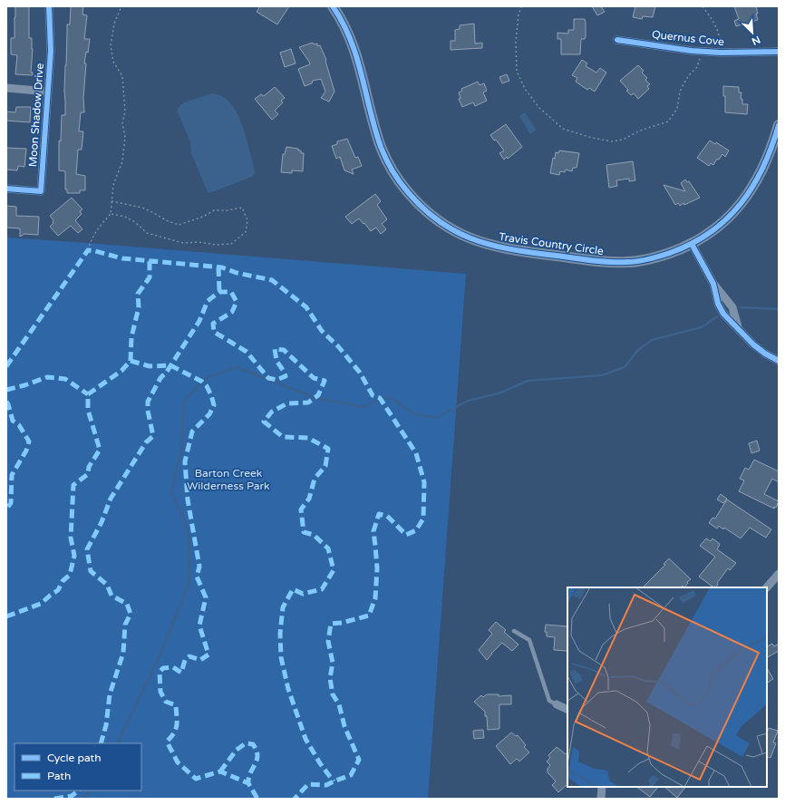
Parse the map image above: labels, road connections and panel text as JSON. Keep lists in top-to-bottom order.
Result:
{
  "streets": {
    "street": ["Quernus Cove", "Moon Shadow Drive", "Travis Country Circle"]
  },
  "parks": ["Barton Creek Wilderness Park"],
  "legend": ["Cycle path", "Path"],
  "north": "bottom right"
}
